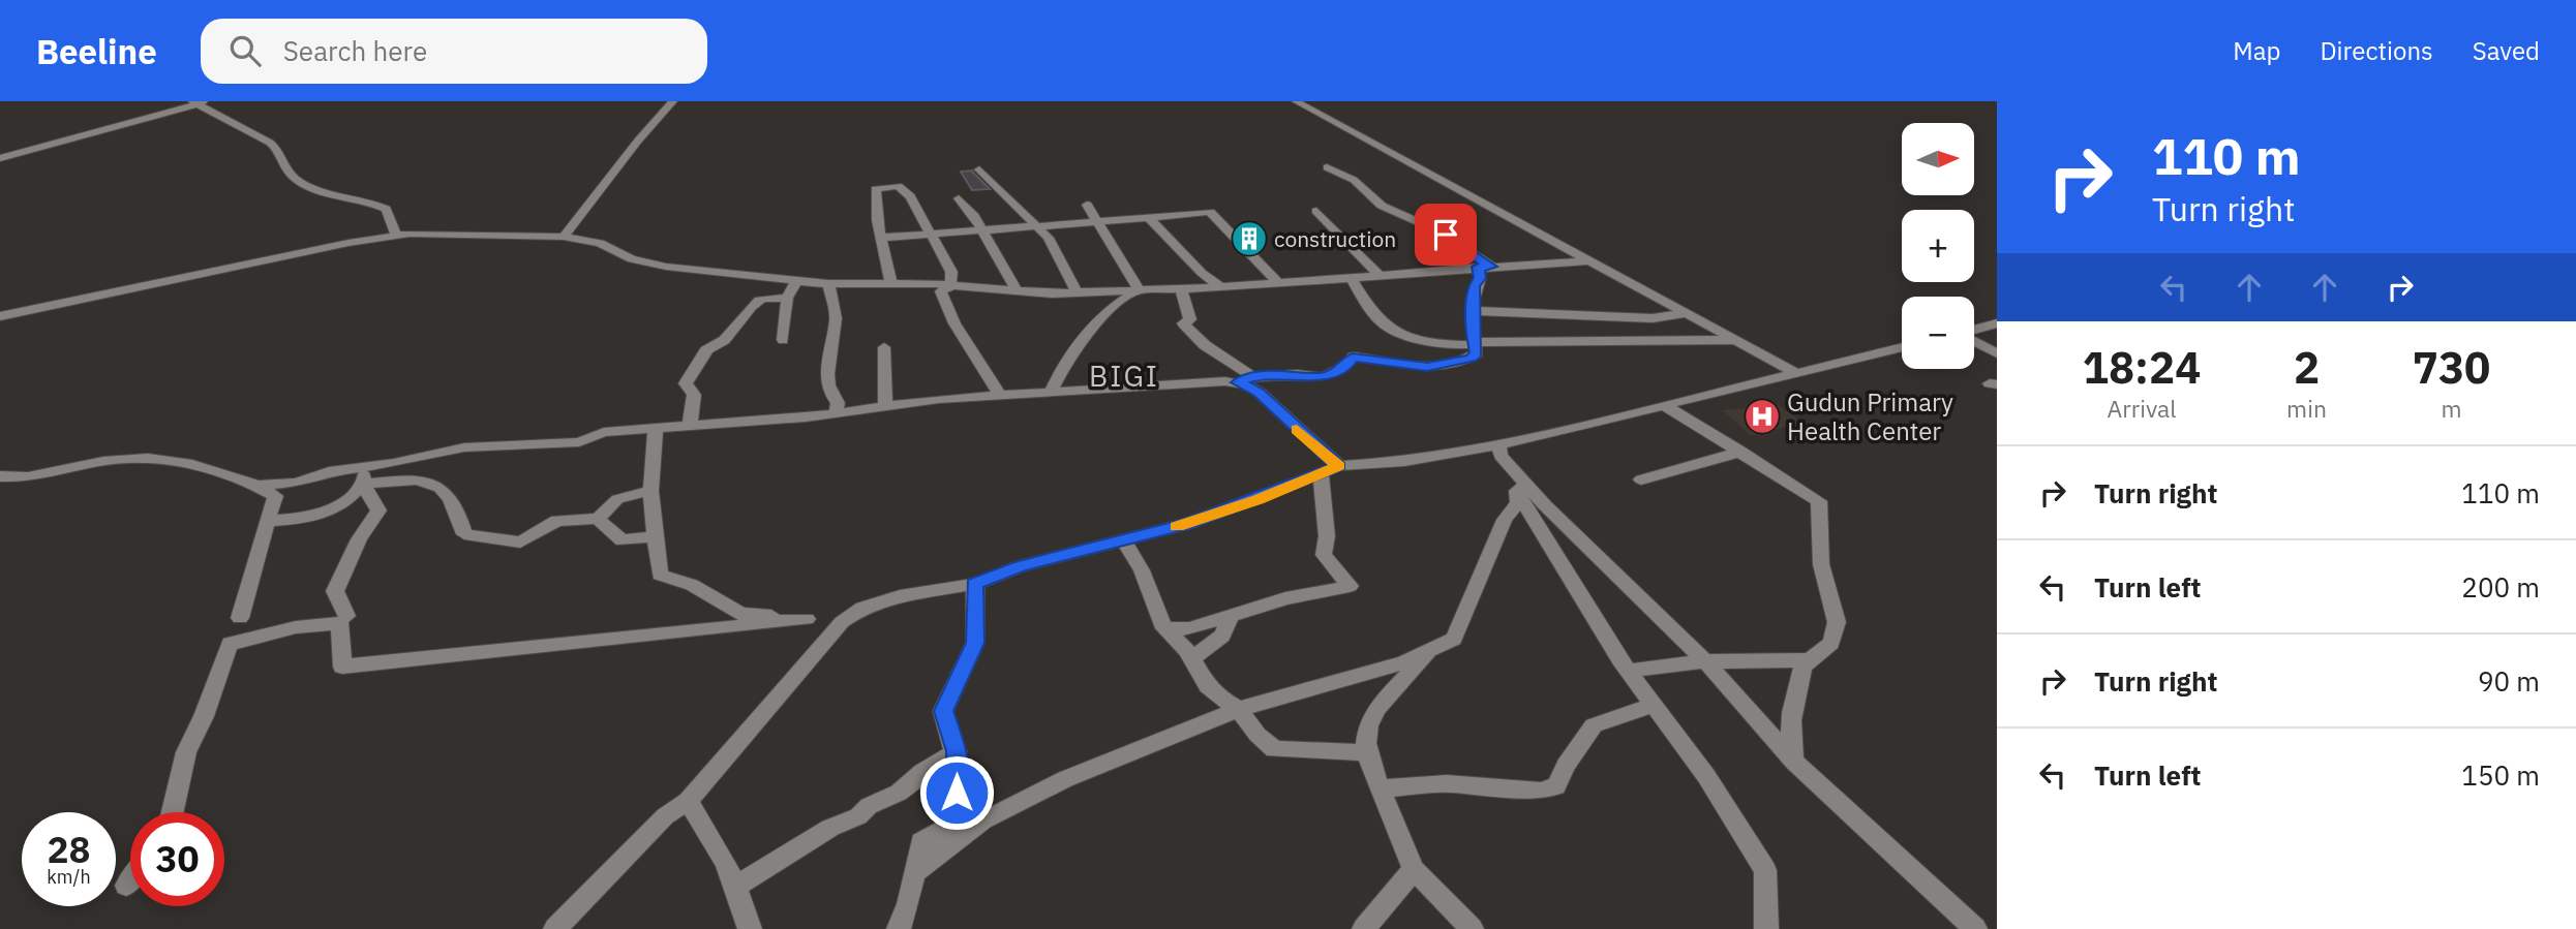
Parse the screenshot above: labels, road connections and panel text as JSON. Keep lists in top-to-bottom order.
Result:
{
  "districts": ["BIGI"],
  "places": {
    "building": ["construction"],
    "hospital": ["Gudun Primary Health Center"]
  },
  "north": "right",
  "page": {
    "header": "Beeline",
    "search": "Search here",
    "nav": ["Map", "Directions", "Saved"],
    "turn": ["110 m", "Turn right"],
    "map_buttons": ["+", "−"],
    "eta": [
      "18:24",
      "Arrival",
      "2",
      "min",
      "730",
      "m"
    ],
    "list": [
      {
        "name": "Turn right",
        "value": "110 m"
      },
      {
        "name": "Turn left",
        "value": "200 m"
      },
      {
        "name": "Turn right",
        "value": "90 m"
      },
      {
        "name": "Turn left",
        "value": "150 m"
      }
    ],
    "speed": "28 km/h",
    "limit": "30"
  }
}
